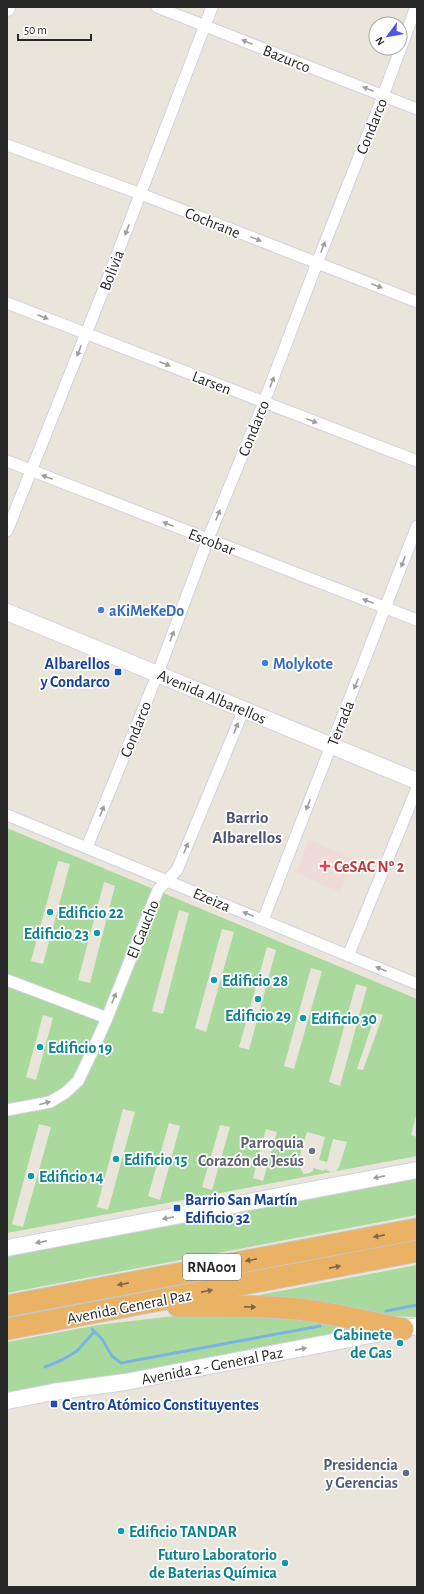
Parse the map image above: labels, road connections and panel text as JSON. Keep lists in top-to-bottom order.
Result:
{
  "streets": {
    "highway": ["RNA001", "Avenida General Paz"],
    "street": [
      "Bazurco",
      "Condarco",
      "Cochrane",
      "Bolivia",
      "Larsen",
      "Escobar",
      "Avenida Albarellos",
      "Terrada",
      "Ezeiza",
      "El Gaucho",
      "Avenida 2 - General Paz"
    ]
  },
  "crossings": [
    ["Bazurco", "Condarco"],
    ["Bazurco", "Bolivia"],
    ["Condarco", "Cochrane"],
    ["Condarco", "Larsen"],
    ["Condarco", "Escobar"],
    ["Condarco", "Avenida Albarellos"],
    ["Condarco", "Ezeiza"],
    ["Cochrane", "Bolivia"],
    ["Bolivia", "Larsen"],
    ["Bolivia", "Escobar"],
    ["Escobar", "Terrada"],
    ["Avenida Albarellos", "Terrada"],
    ["Avenida Albarellos", "El Gaucho"],
    ["Terrada", "Ezeiza"],
    ["Ezeiza", "El Gaucho"]
  ],
  "one_way": [
    "Bazurco",
    "Condarco",
    "Cochrane",
    "Bolivia",
    "Larsen",
    "Escobar",
    "Ezeiza",
    "El Gaucho",
    "Avenida 2 - General Paz"
  ],
  "districts": ["Barrio Albarellos"],
  "places": {
    "other": [
      "aKiMeKeDo",
      "Molykote",
      "Edificio 22",
      "Edificio 23",
      "Edificio 28",
      "Edificio 29",
      "Edificio 30",
      "Edificio 19",
      "Parroquia Corazón de Jesús",
      "Edificio 15",
      "Edificio 14",
      "Gabinete de Gas",
      "Presidencia y Gerencias",
      "Edificio TANDAR",
      "Futuro Laboratorio de Baterias Química"
    ],
    "transit": ["Albarellos y Condarco", "Barrio San Martín Edificio 32", "Centro Atómico Constituyentes"],
    "health": ["CeSAC Nº 2"]
  },
  "scale_bar": "50 m",
  "north": "bottom left"
}
